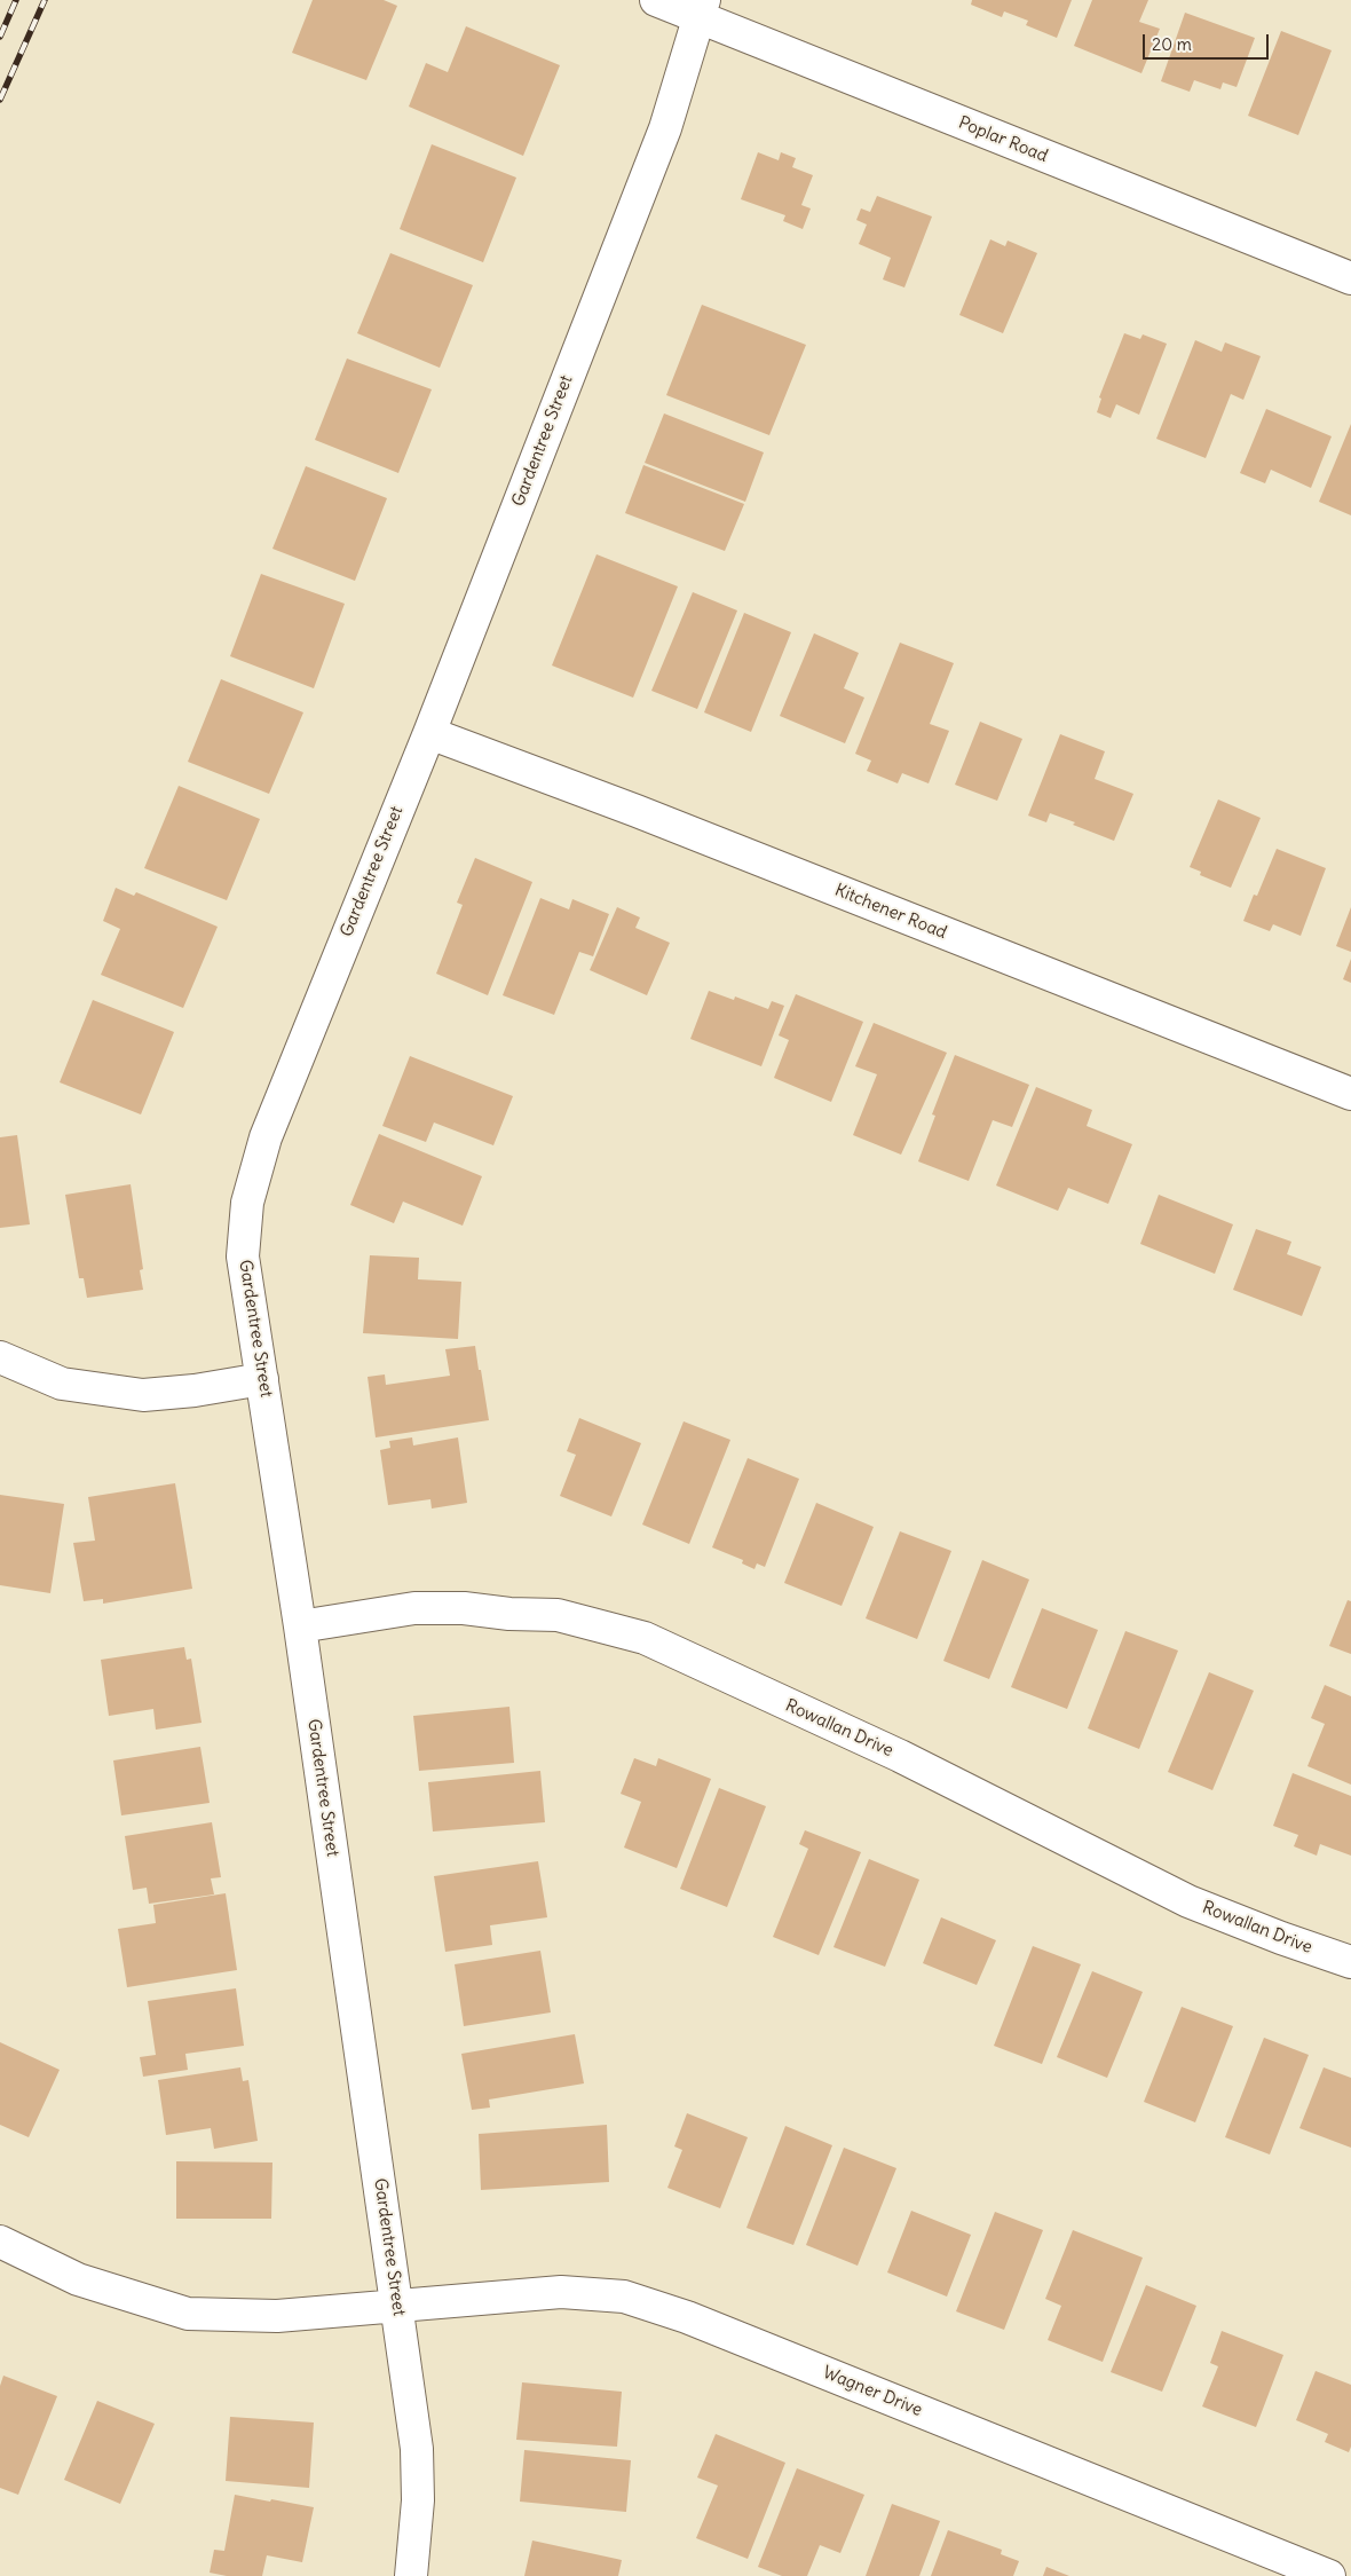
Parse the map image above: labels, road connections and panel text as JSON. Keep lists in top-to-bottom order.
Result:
{
  "streets": {
    "street": [
      "Poplar Road",
      "Gardentree Street",
      "Kitchener Road",
      "Rowallan Drive",
      "Wagner Drive"
    ]
  },
  "crossings": [
    ["Poplar Road", "Gardentree Street"],
    ["Gardentree Street", "Kitchener Road"],
    ["Gardentree Street", "Rowallan Drive"],
    ["Gardentree Street", "Wagner Drive"]
  ],
  "scale_bar": "20 m"
}
